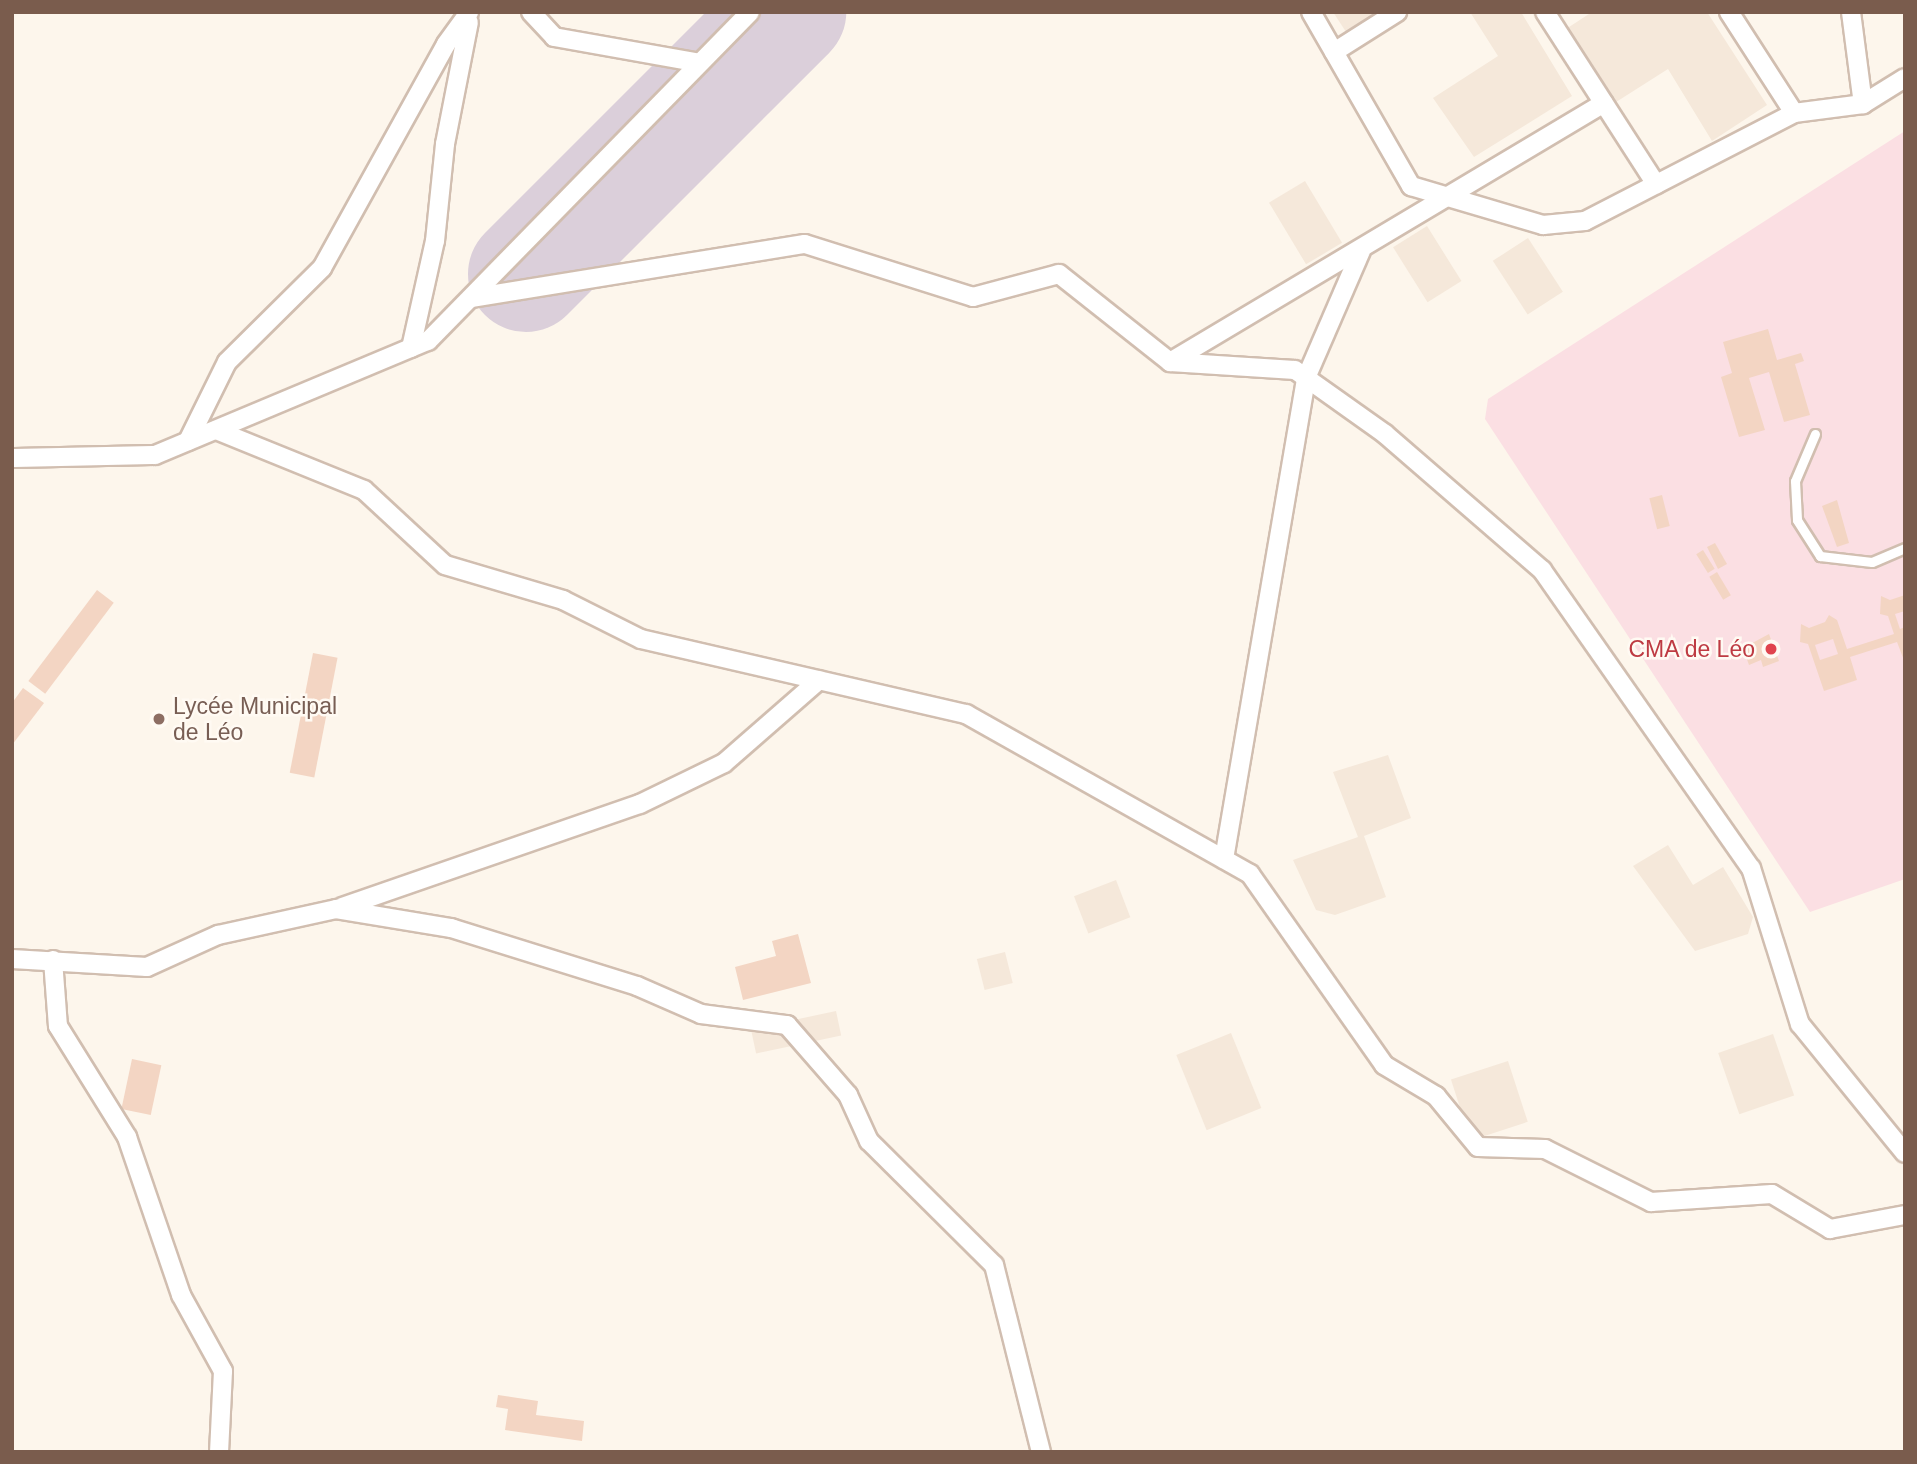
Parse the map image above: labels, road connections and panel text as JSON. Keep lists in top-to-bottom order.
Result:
{
  "places": ["CMA de Léo", "Lycée Municipal de Léo"]
}
